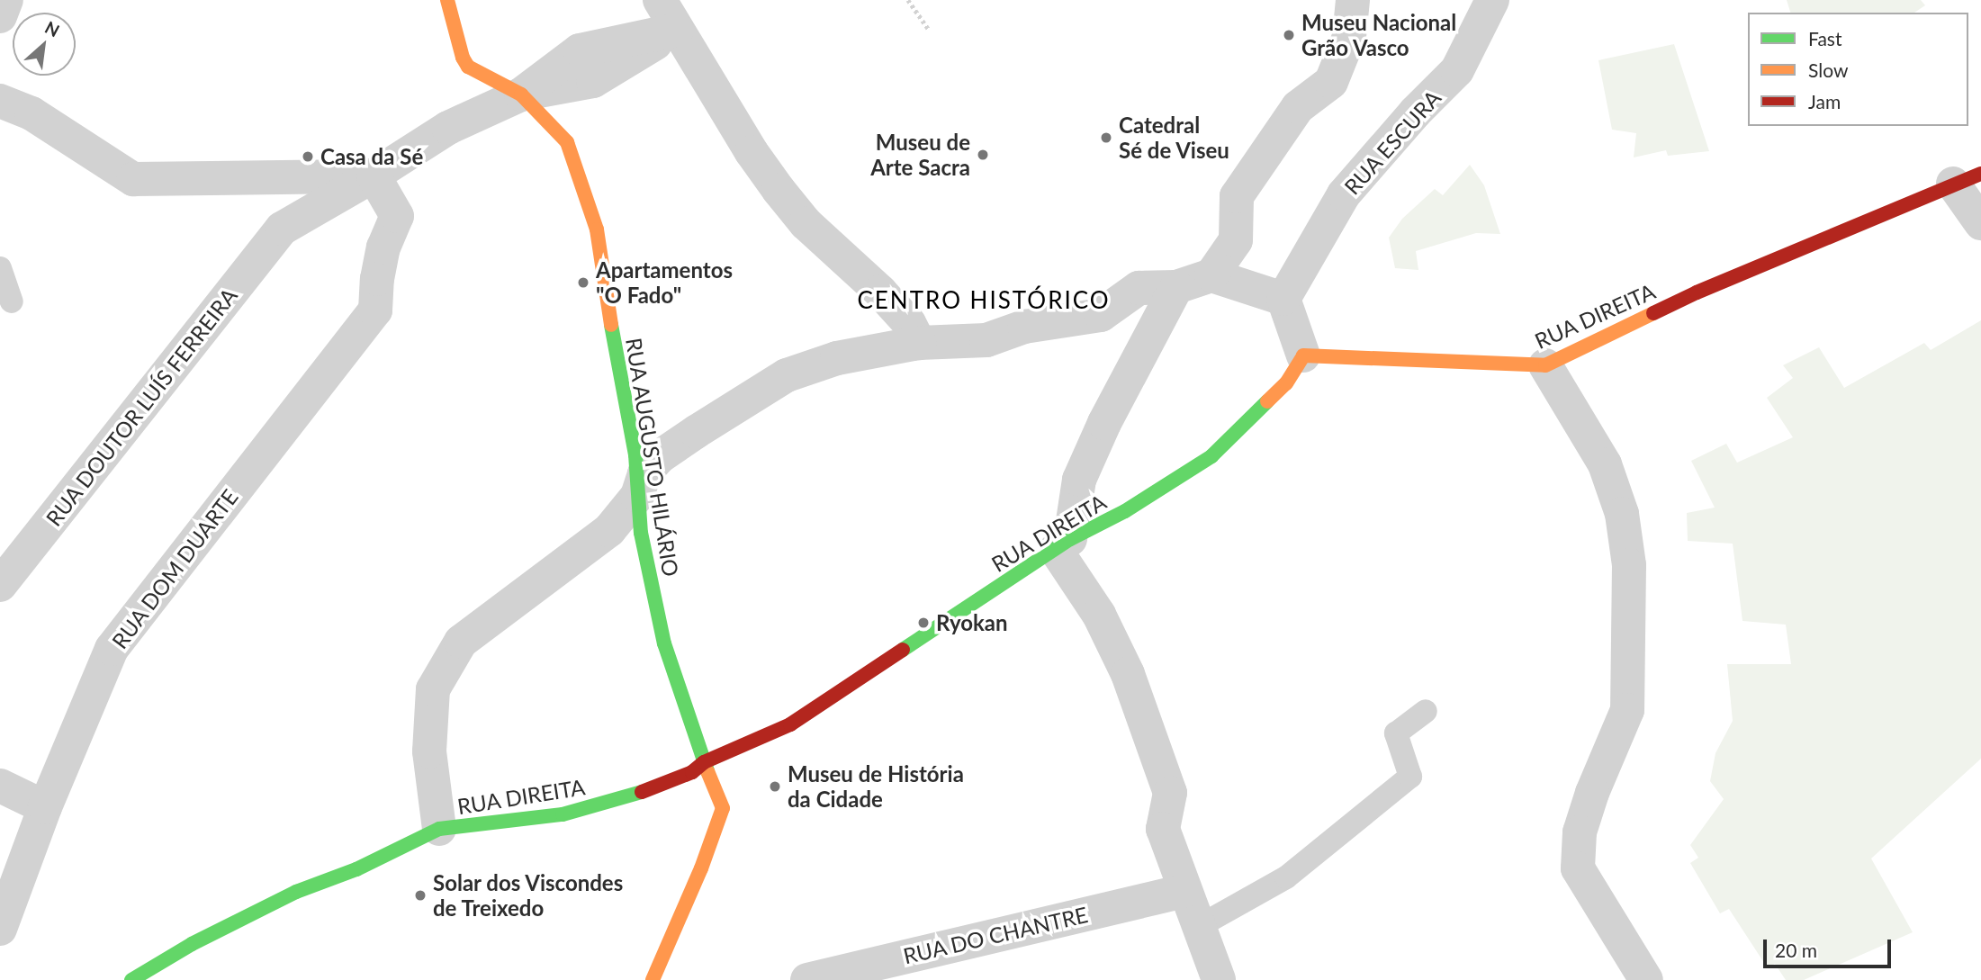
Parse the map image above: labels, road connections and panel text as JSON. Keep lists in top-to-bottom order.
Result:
{
  "streets": {
    "street": [
      "RUA ESCURA",
      "RUA DIREITA",
      "RUA DOUTOR LUÍS FERREIRA",
      "RUA AUGUSTO HILÁRIO",
      "RUA DOM DUARTE",
      "RUA DO CHANTRE"
    ]
  },
  "crossings": [
    ["RUA DIREITA", "RUA AUGUSTO HILÁRIO"]
  ],
  "districts": ["CENTRO HISTÓRICO"],
  "places": [
    "Museu Nacional Grão Vasco",
    "Catedral Sé de Viseu",
    "Museu de Arte Sacra",
    "Casa da Sé",
    "Apartamentos \"O Fado\"",
    "Ryokan",
    "Museu de História da Cidade",
    "Solar dos Viscondes de Treixedo"
  ],
  "legend": ["Fast", "Slow", "Jam"],
  "scale_bar": "20 m",
  "north": "top right"
}
